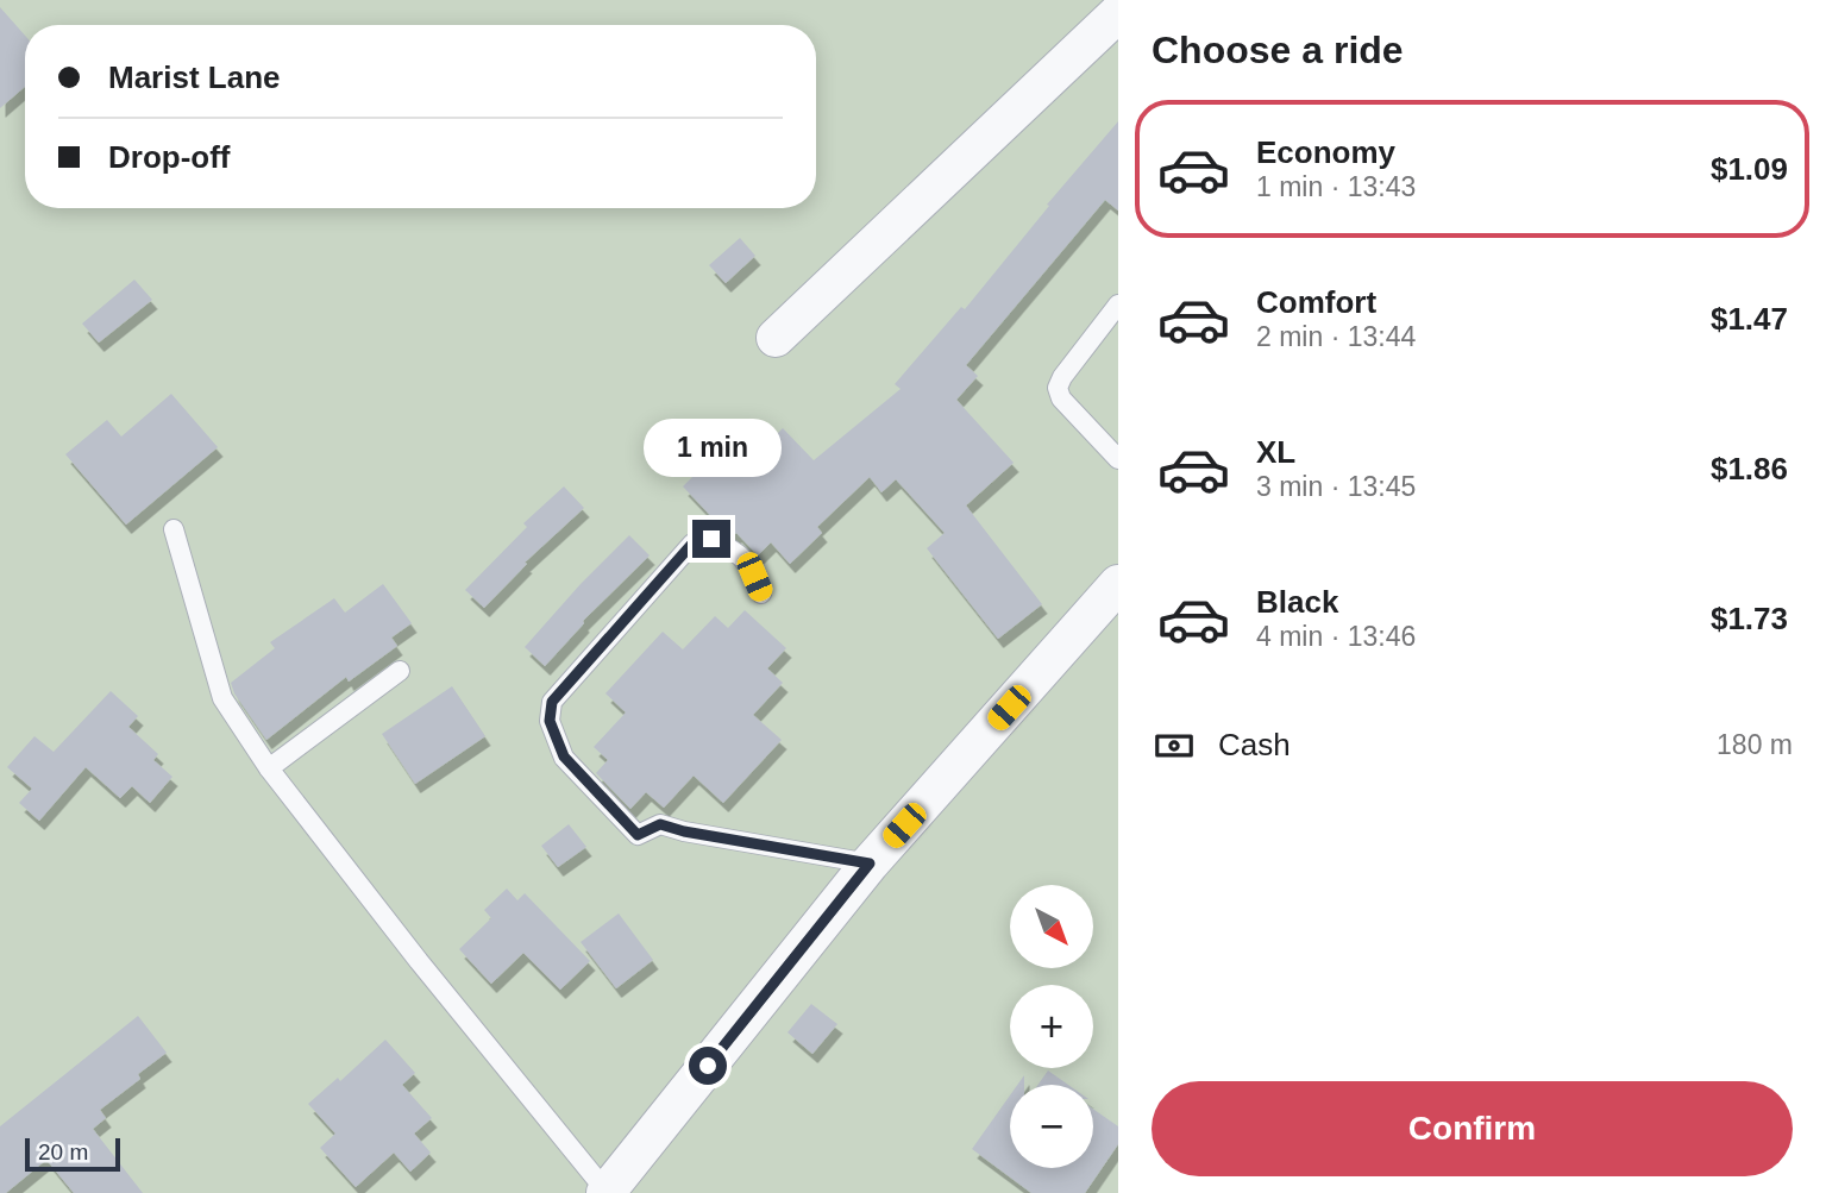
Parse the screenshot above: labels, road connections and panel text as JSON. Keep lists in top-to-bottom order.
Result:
{
  "scale_bar": "20 m",
  "north": "bottom right",
  "page": {
    "heading": "Choose a ride",
    "banner": ["Marist Lane", "Drop-off"],
    "list": [
      {
        "name": "Economy",
        "note": "1 min · 13:43",
        "value": "$1.09"
      },
      {
        "name": "Comfort",
        "note": "2 min · 13:44",
        "value": "$1.47"
      },
      {
        "name": "XL",
        "note": "3 min · 13:45",
        "value": "$1.86"
      },
      {
        "name": "Black",
        "note": "4 min · 13:46",
        "value": "$1.73"
      }
    ],
    "bubble": "1 min",
    "pay": ["Cash", "180 m"],
    "map_buttons": ["+", "−"],
    "buttons": "Confirm",
    "scale": "20 m"
  }
}
